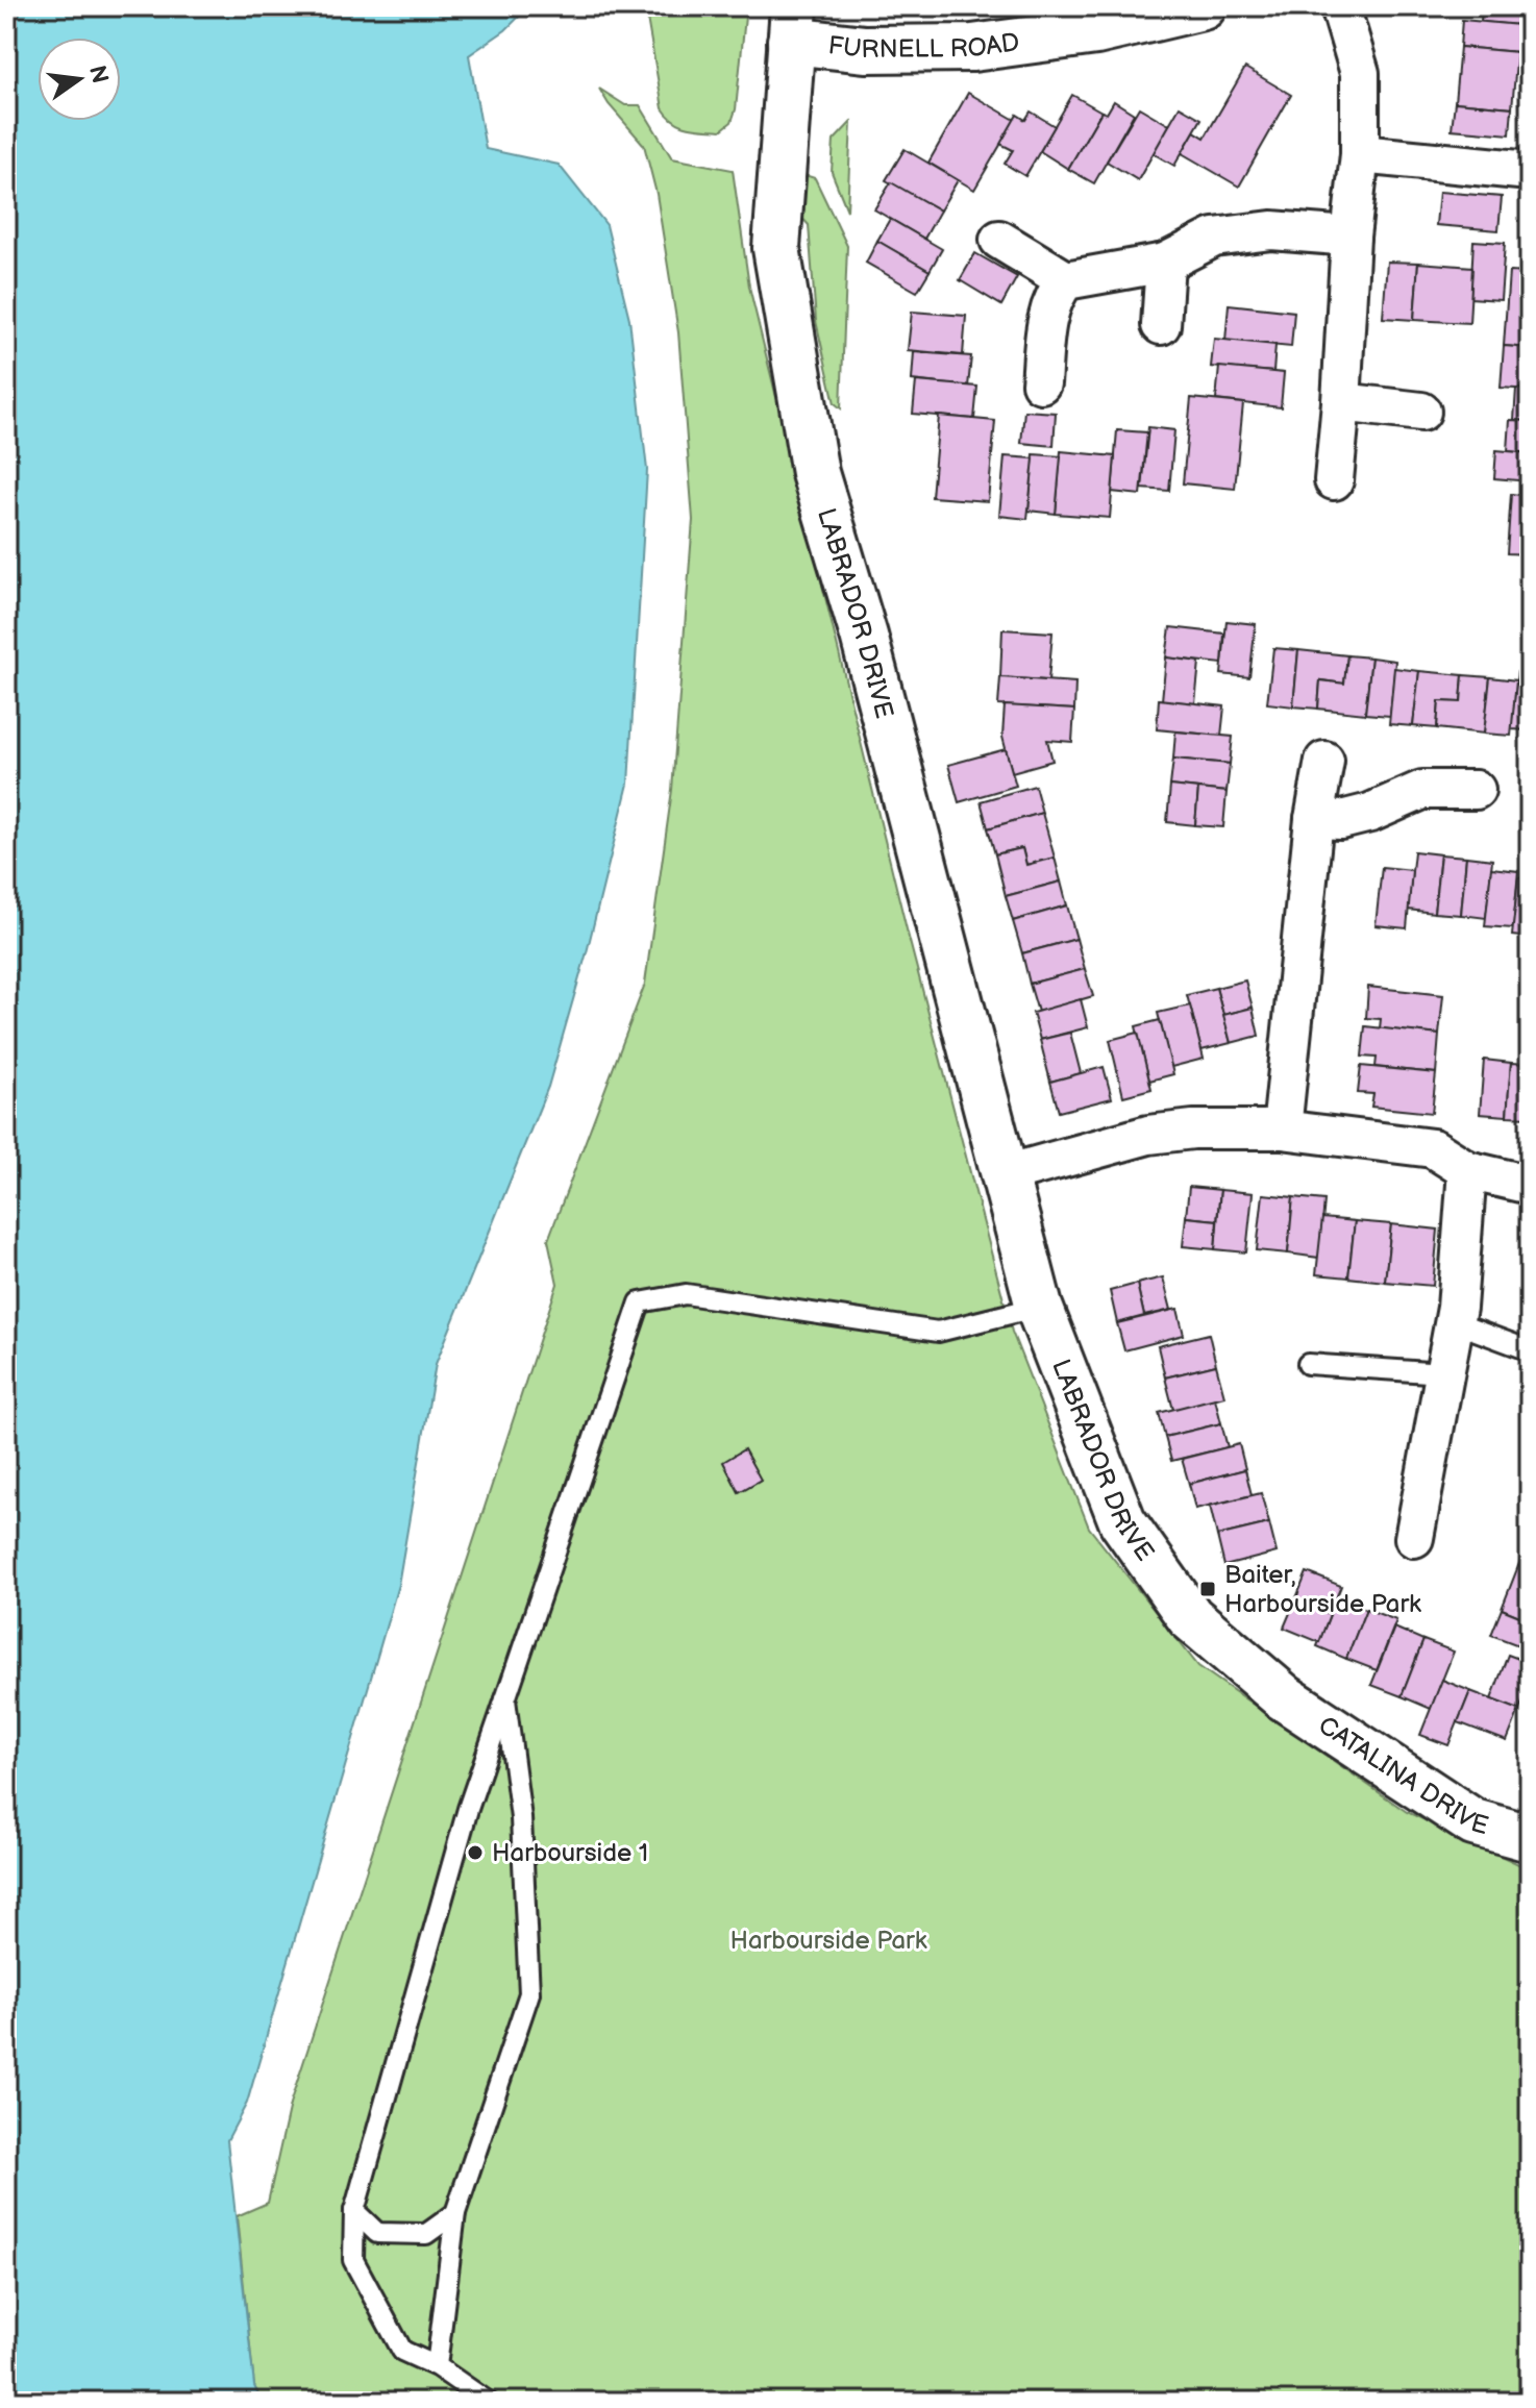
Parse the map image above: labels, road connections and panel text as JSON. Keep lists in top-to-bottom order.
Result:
{
  "streets": {
    "street": ["FURNELL ROAD", "LABRADOR DRIVE", "CATALINA DRIVE"]
  },
  "crossings": [
    ["FURNELL ROAD", "LABRADOR DRIVE"],
    ["LABRADOR DRIVE", "CATALINA DRIVE"]
  ],
  "parks": ["Harbourside Park"],
  "places": {
    "transit": ["Baiter, Harbourside Park"],
    "other": ["Harbourside 1"]
  },
  "north": "right"
}
